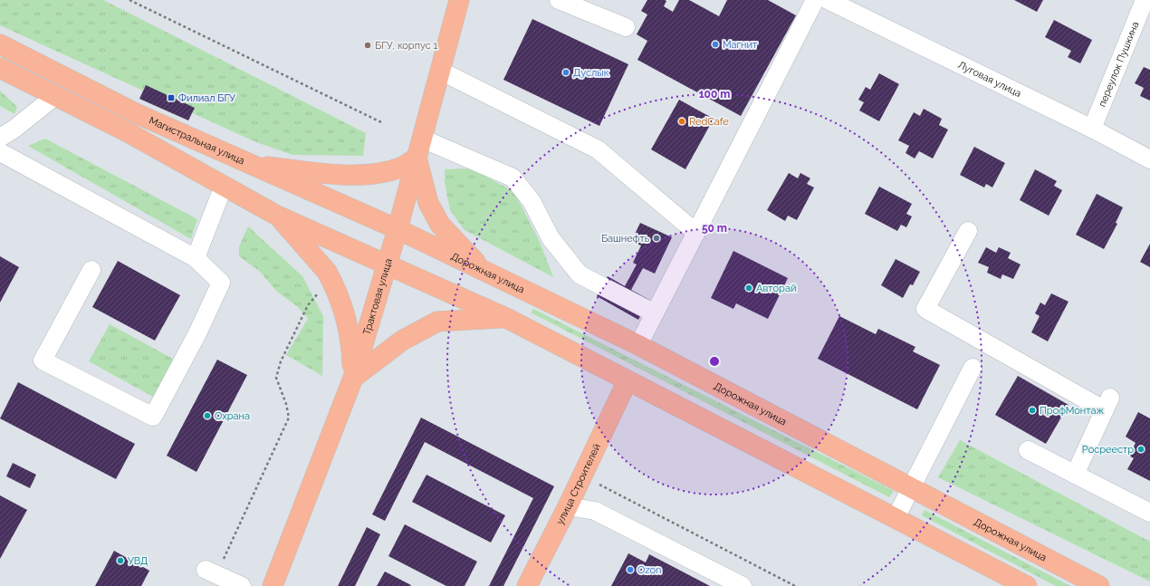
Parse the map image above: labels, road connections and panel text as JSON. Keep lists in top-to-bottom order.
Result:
{
  "streets": {
    "main road": [
      "Магистральная улица",
      "Дорожная улица",
      "Трактовая улица",
      "улица Строителей"
    ],
    "street": ["переулок Пушкина", "Луговая улица"]
  },
  "crossings": [
    ["переулок Пушкина", "Луговая улица"],
    ["Магистральная улица", "Дорожная улица"],
    ["Магистральная улица", "Трактовая улица"],
    ["Дорожная улица", "Трактовая улица"]
  ],
  "places": {
    "other": [
      "Магнит",
      "БГУ, корпус 1",
      "Дуслык",
      "RedCafe",
      "Башнефть",
      "Авторай",
      "ПрофМонтаж",
      "Охрана",
      "Росреестр",
      "УВД",
      "Ozon"
    ],
    "transit": ["Филиал БГУ"]
  },
  "rings": ["100 m", "50 m"]
}
